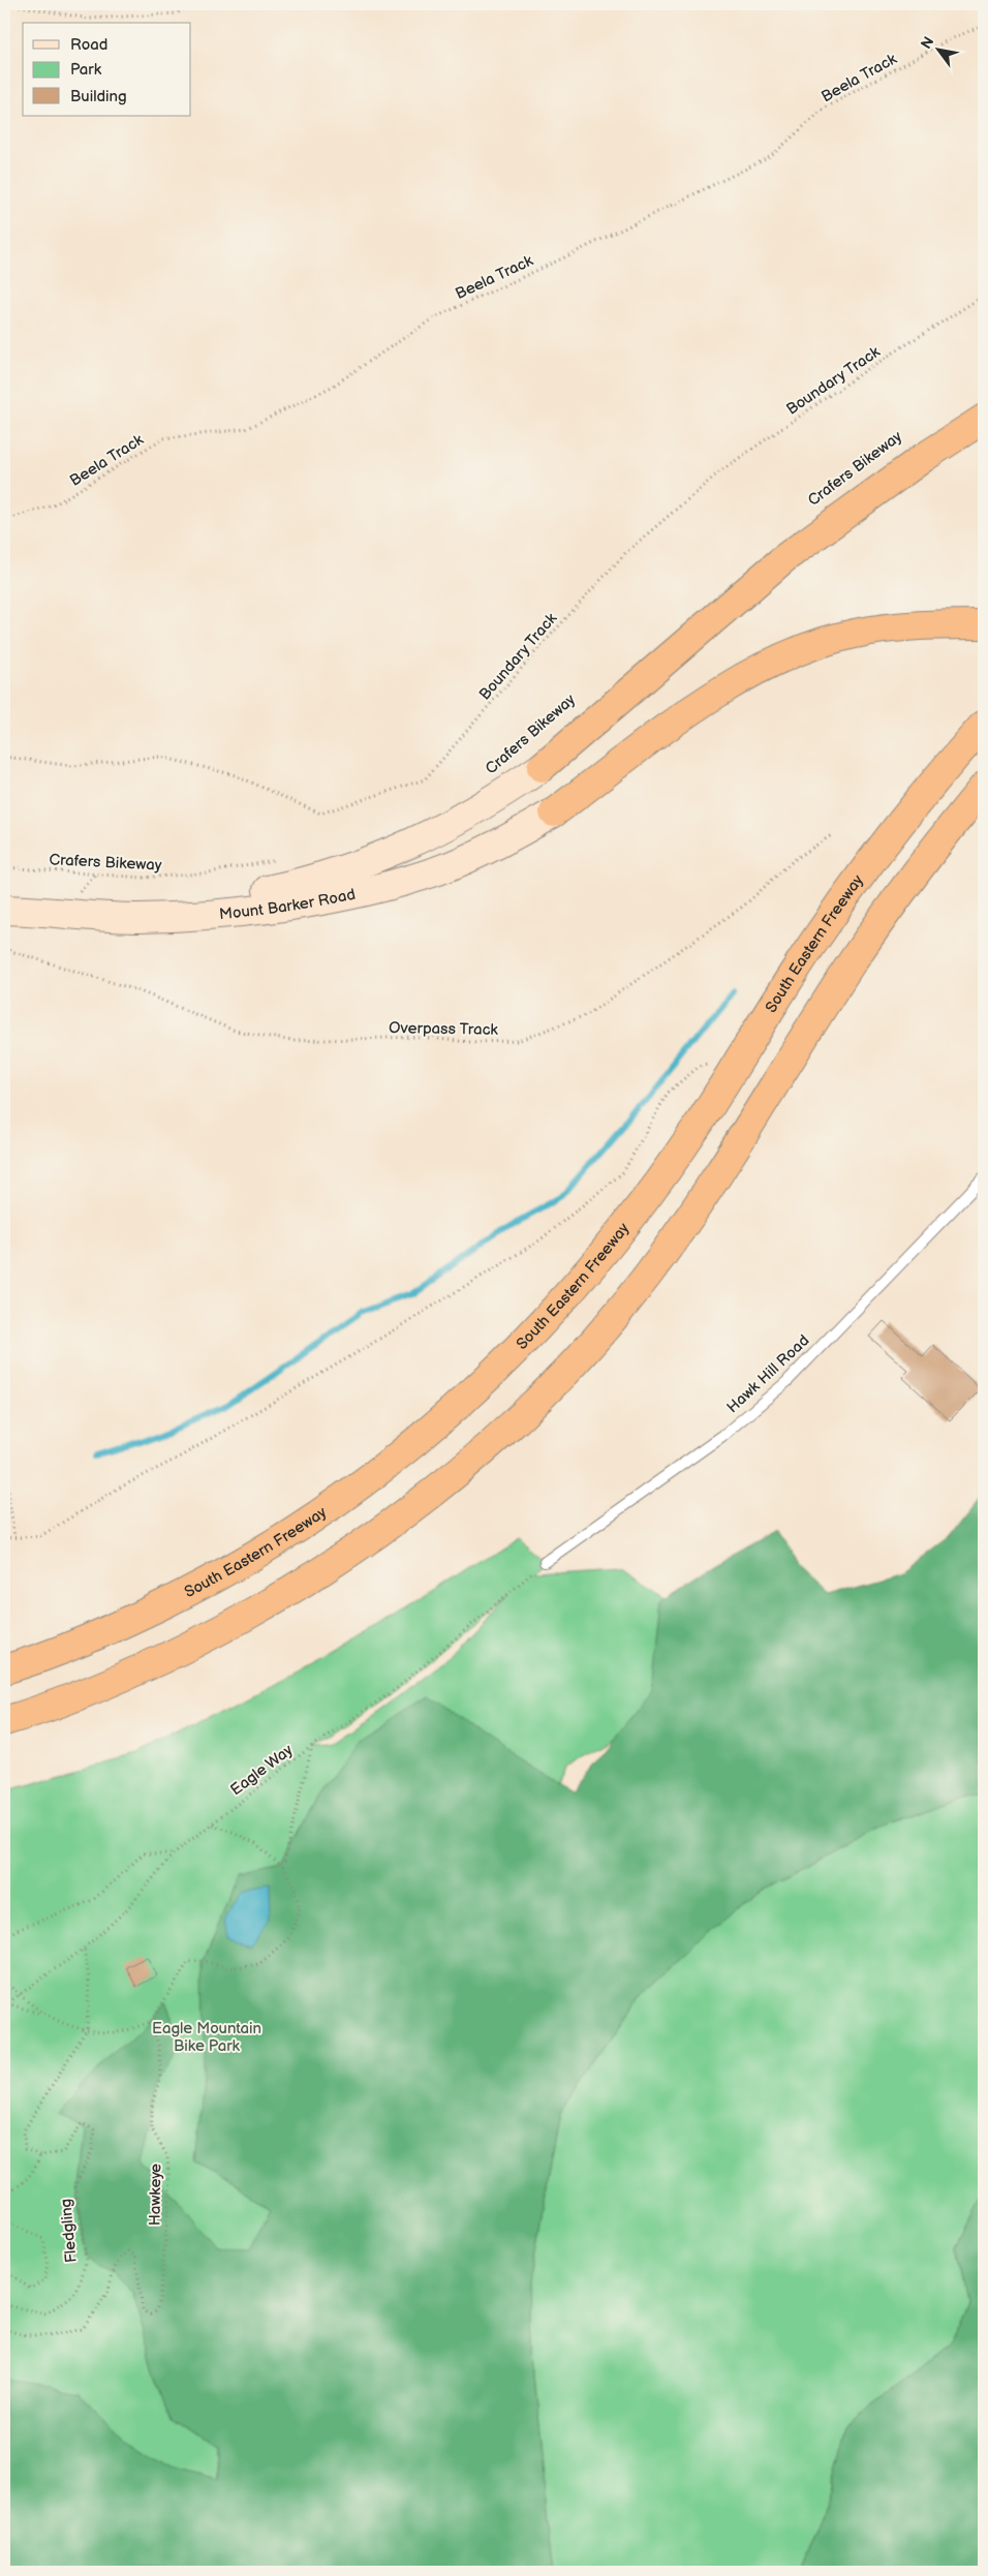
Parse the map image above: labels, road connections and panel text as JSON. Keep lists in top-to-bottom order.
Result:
{
  "streets": {
    "highway": ["South Eastern Freeway"],
    "main road": ["Mount Barker Road"],
    "lane": ["Hawk Hill Road"],
    "path": [
      "Beela Track",
      "Boundary Track",
      "Crafers Bikeway",
      "Overpass Track",
      "Eagle Way",
      "Hawkeye",
      "Fledgling"
    ]
  },
  "crossings": [
    ["Hawk Hill Road", "Eagle Way"]
  ],
  "parks": ["Eagle Mountain Bike Park"],
  "legend": ["Road", "Park", "Building"],
  "north": "top left"
}
